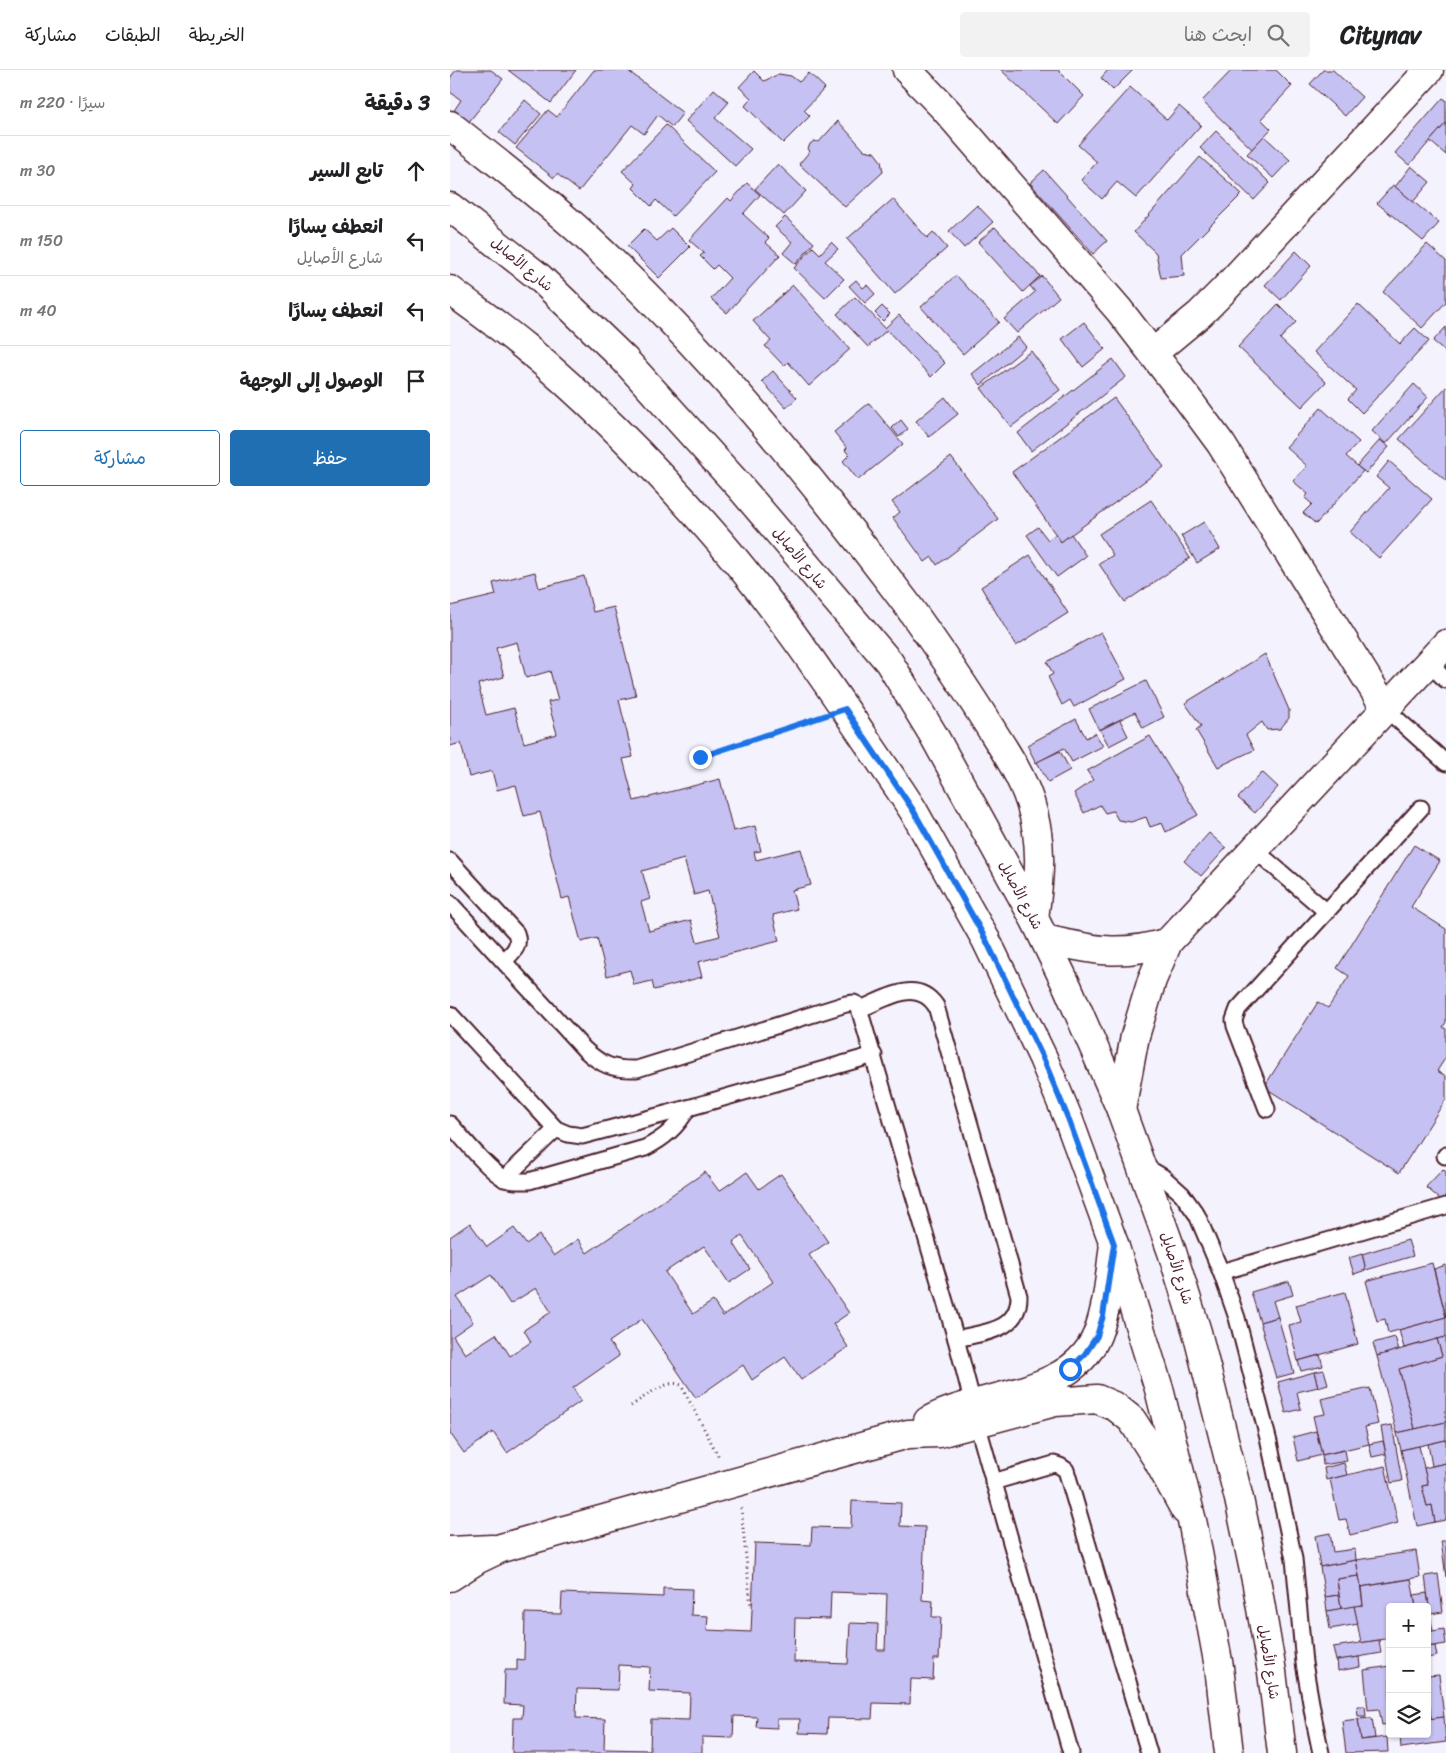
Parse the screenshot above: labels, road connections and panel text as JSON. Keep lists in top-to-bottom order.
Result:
{
  "streets": {
    "street": ["شارع الأصايل"]
  },
  "page": {
    "header": "Citynav",
    "search": "ابحث هنا",
    "nav": ["الخريطة", "الطبقات", "مشاركة"],
    "heading": ["3 دقيقة", "سيرًا · 220 m"],
    "list": [
      ["تابع السير", "30 m"],
      ["انعطف يسارًا", "شارع الأصايل", "150 m"],
      ["انعطف يسارًا", "40 m"],
      "الوصول إلى الوجهة"
    ],
    "buttons": ["حفظ", "مشاركة"],
    "map_buttons": ["+", "−"]
  }
}
